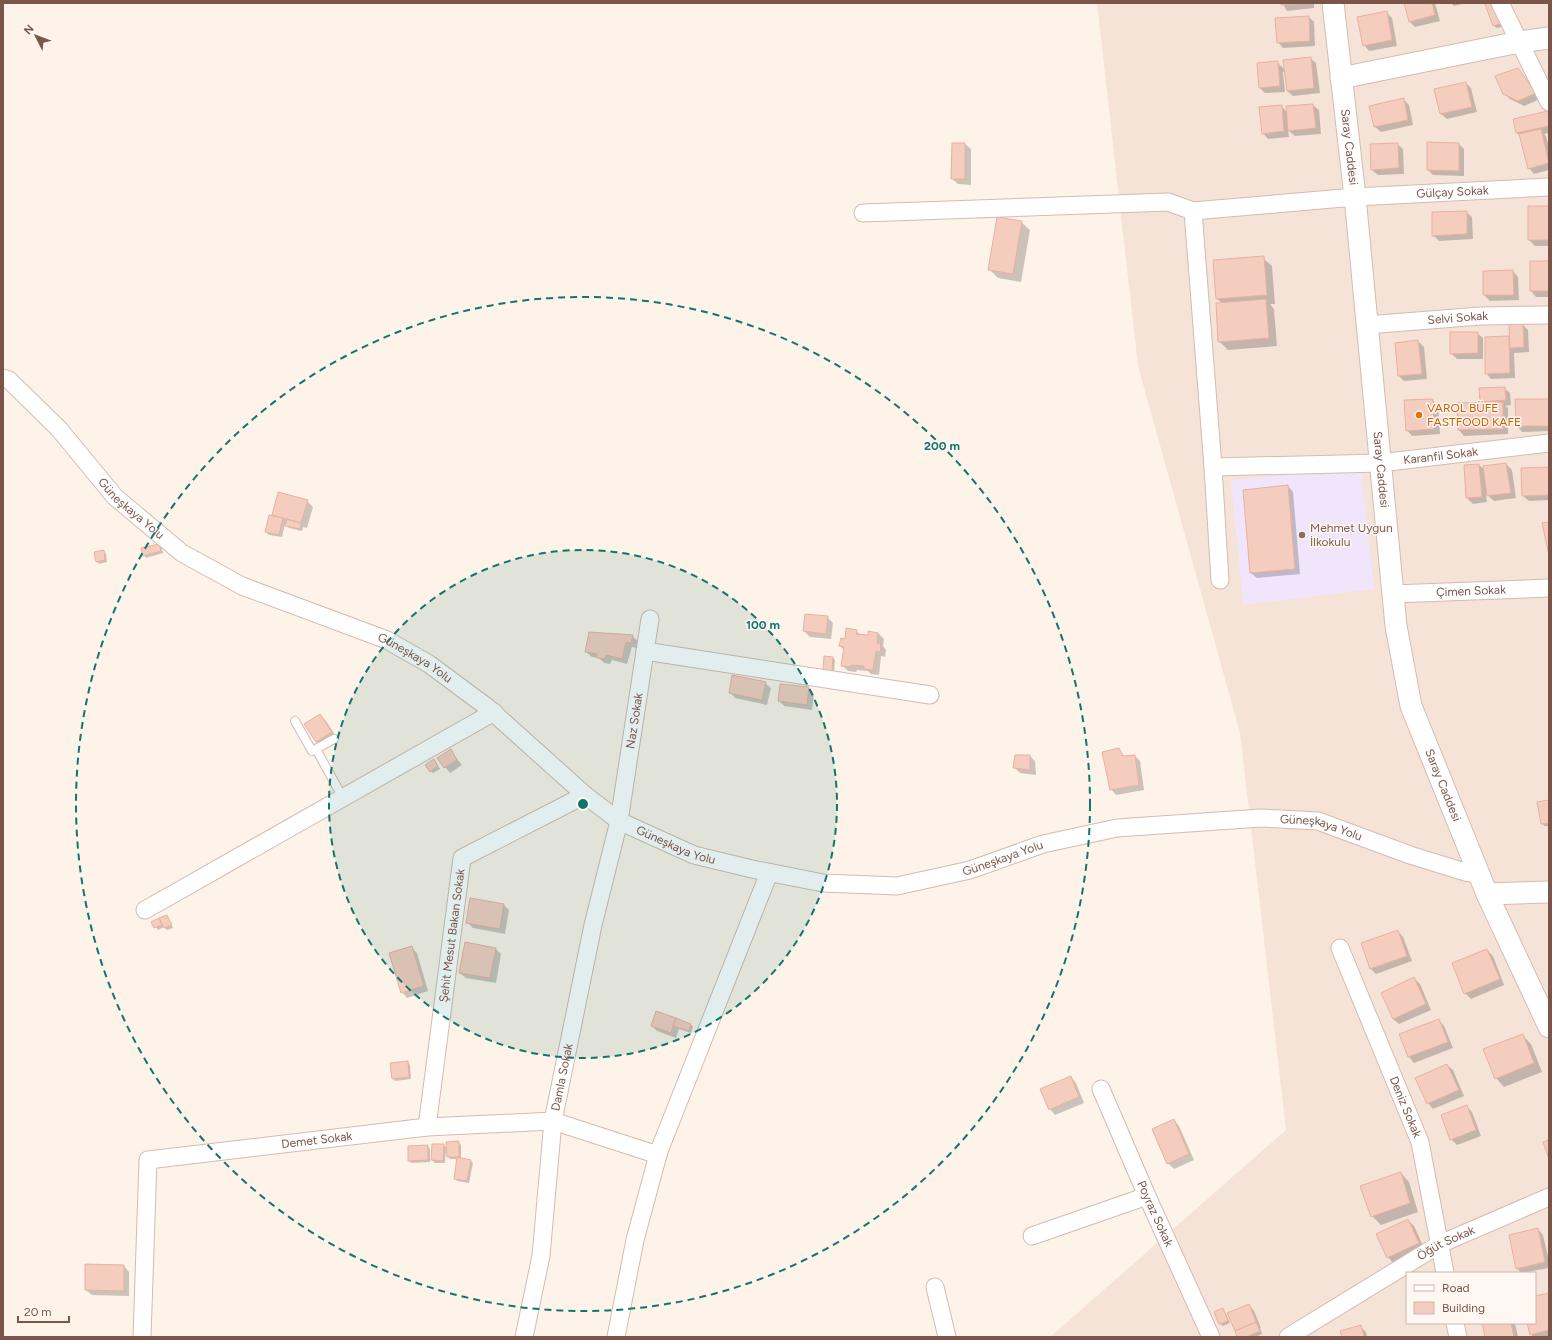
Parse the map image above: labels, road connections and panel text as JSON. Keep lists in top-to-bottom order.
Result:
{
  "streets": {
    "street": [
      "Saray Caddesi",
      "Gülçay Sokak",
      "Selvi Sokak",
      "Karanfil Sokak",
      "Güneşkaya Yolu",
      "Çimen Sokak",
      "Naz Sokak",
      "Şehit Mesut Bakan Sokak",
      "Damla Sokak",
      "Deniz Sokak",
      "Demet Sokak",
      "Poyraz Sokak",
      "Öğüt Sokak"
    ]
  },
  "crossings": [
    ["Saray Caddesi", "Gülçay Sokak"],
    ["Saray Caddesi", "Selvi Sokak"],
    ["Saray Caddesi", "Karanfil Sokak"],
    ["Saray Caddesi", "Güneşkaya Yolu"],
    ["Saray Caddesi", "Çimen Sokak"],
    ["Güneşkaya Yolu", "Naz Sokak"],
    ["Güneşkaya Yolu", "Şehit Mesut Bakan Sokak"],
    ["Güneşkaya Yolu", "Damla Sokak"],
    ["Naz Sokak", "Damla Sokak"],
    ["Şehit Mesut Bakan Sokak", "Demet Sokak"],
    ["Damla Sokak", "Demet Sokak"],
    ["Deniz Sokak", "Öğüt Sokak"]
  ],
  "places": ["VAROL BÜFE FASTFOOD KAFE", "Mehmet Uygun İlkokulu"],
  "legend": ["Road", "Building"],
  "scale_bar": "20 m",
  "north": "top left",
  "rings": ["200 m", "100 m"]
}
